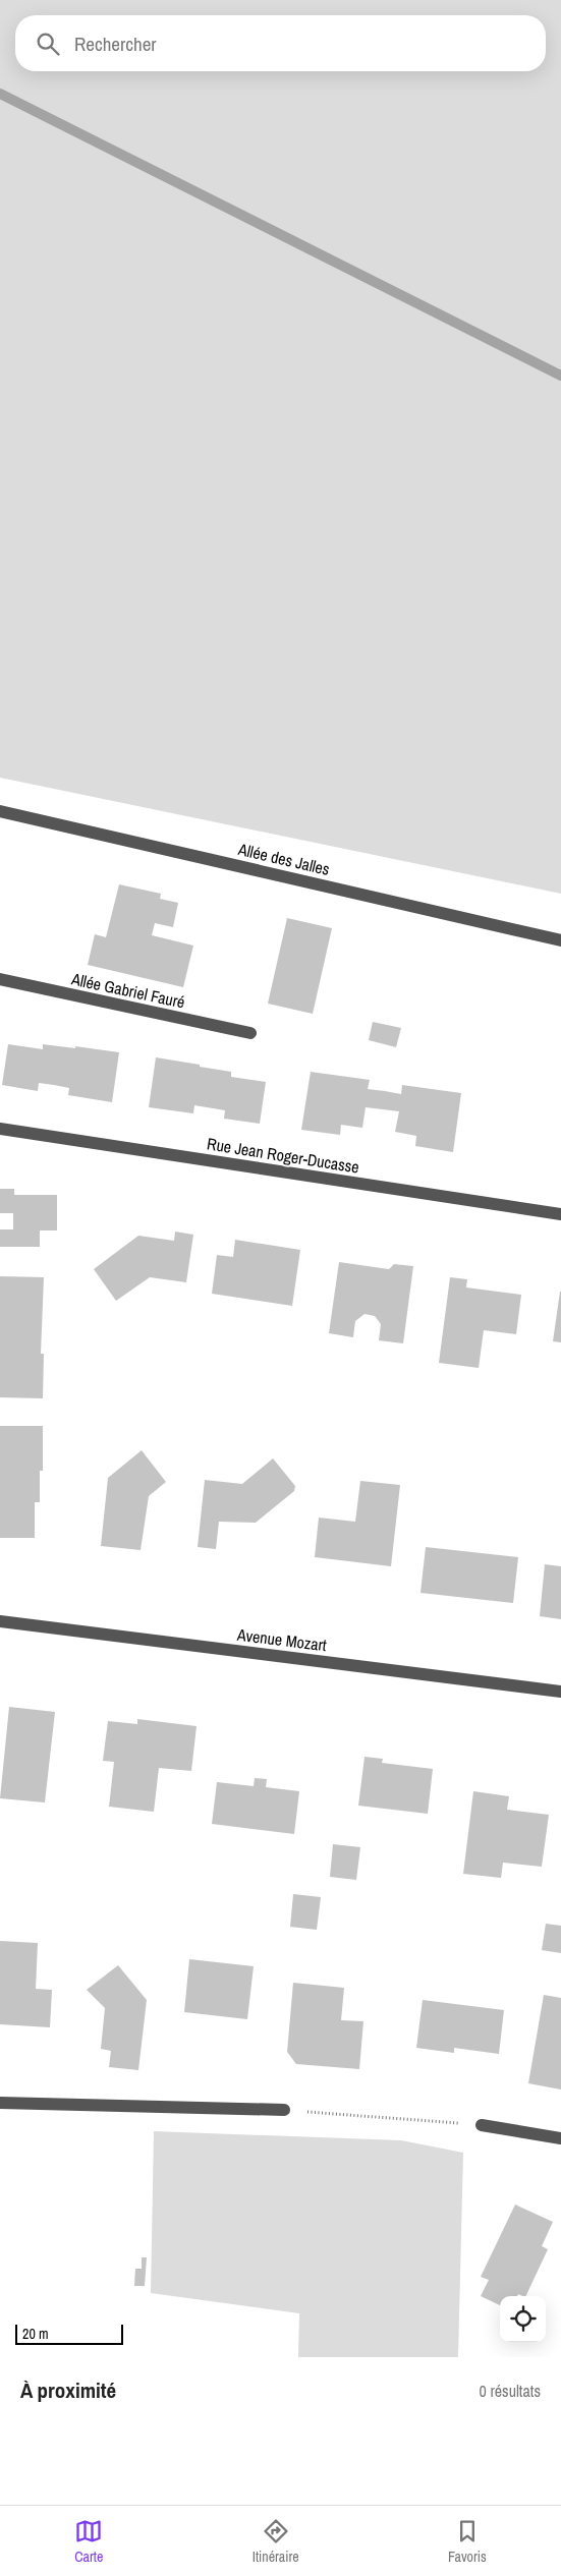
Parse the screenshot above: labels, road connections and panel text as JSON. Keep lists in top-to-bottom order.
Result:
{
  "streets": {
    "street": [
      "Allée des Jalles",
      "Allée Gabriel Fauré",
      "Rue Jean Roger-Ducasse",
      "Avenue Mozart"
    ]
  },
  "scale_bar": "20 m",
  "page": {
    "search": "Rechercher",
    "scale": "20 m",
    "heading": ["À proximité", "0 résultats"],
    "nav": ["Carte", "Itinéraire", "Favoris"]
  }
}
